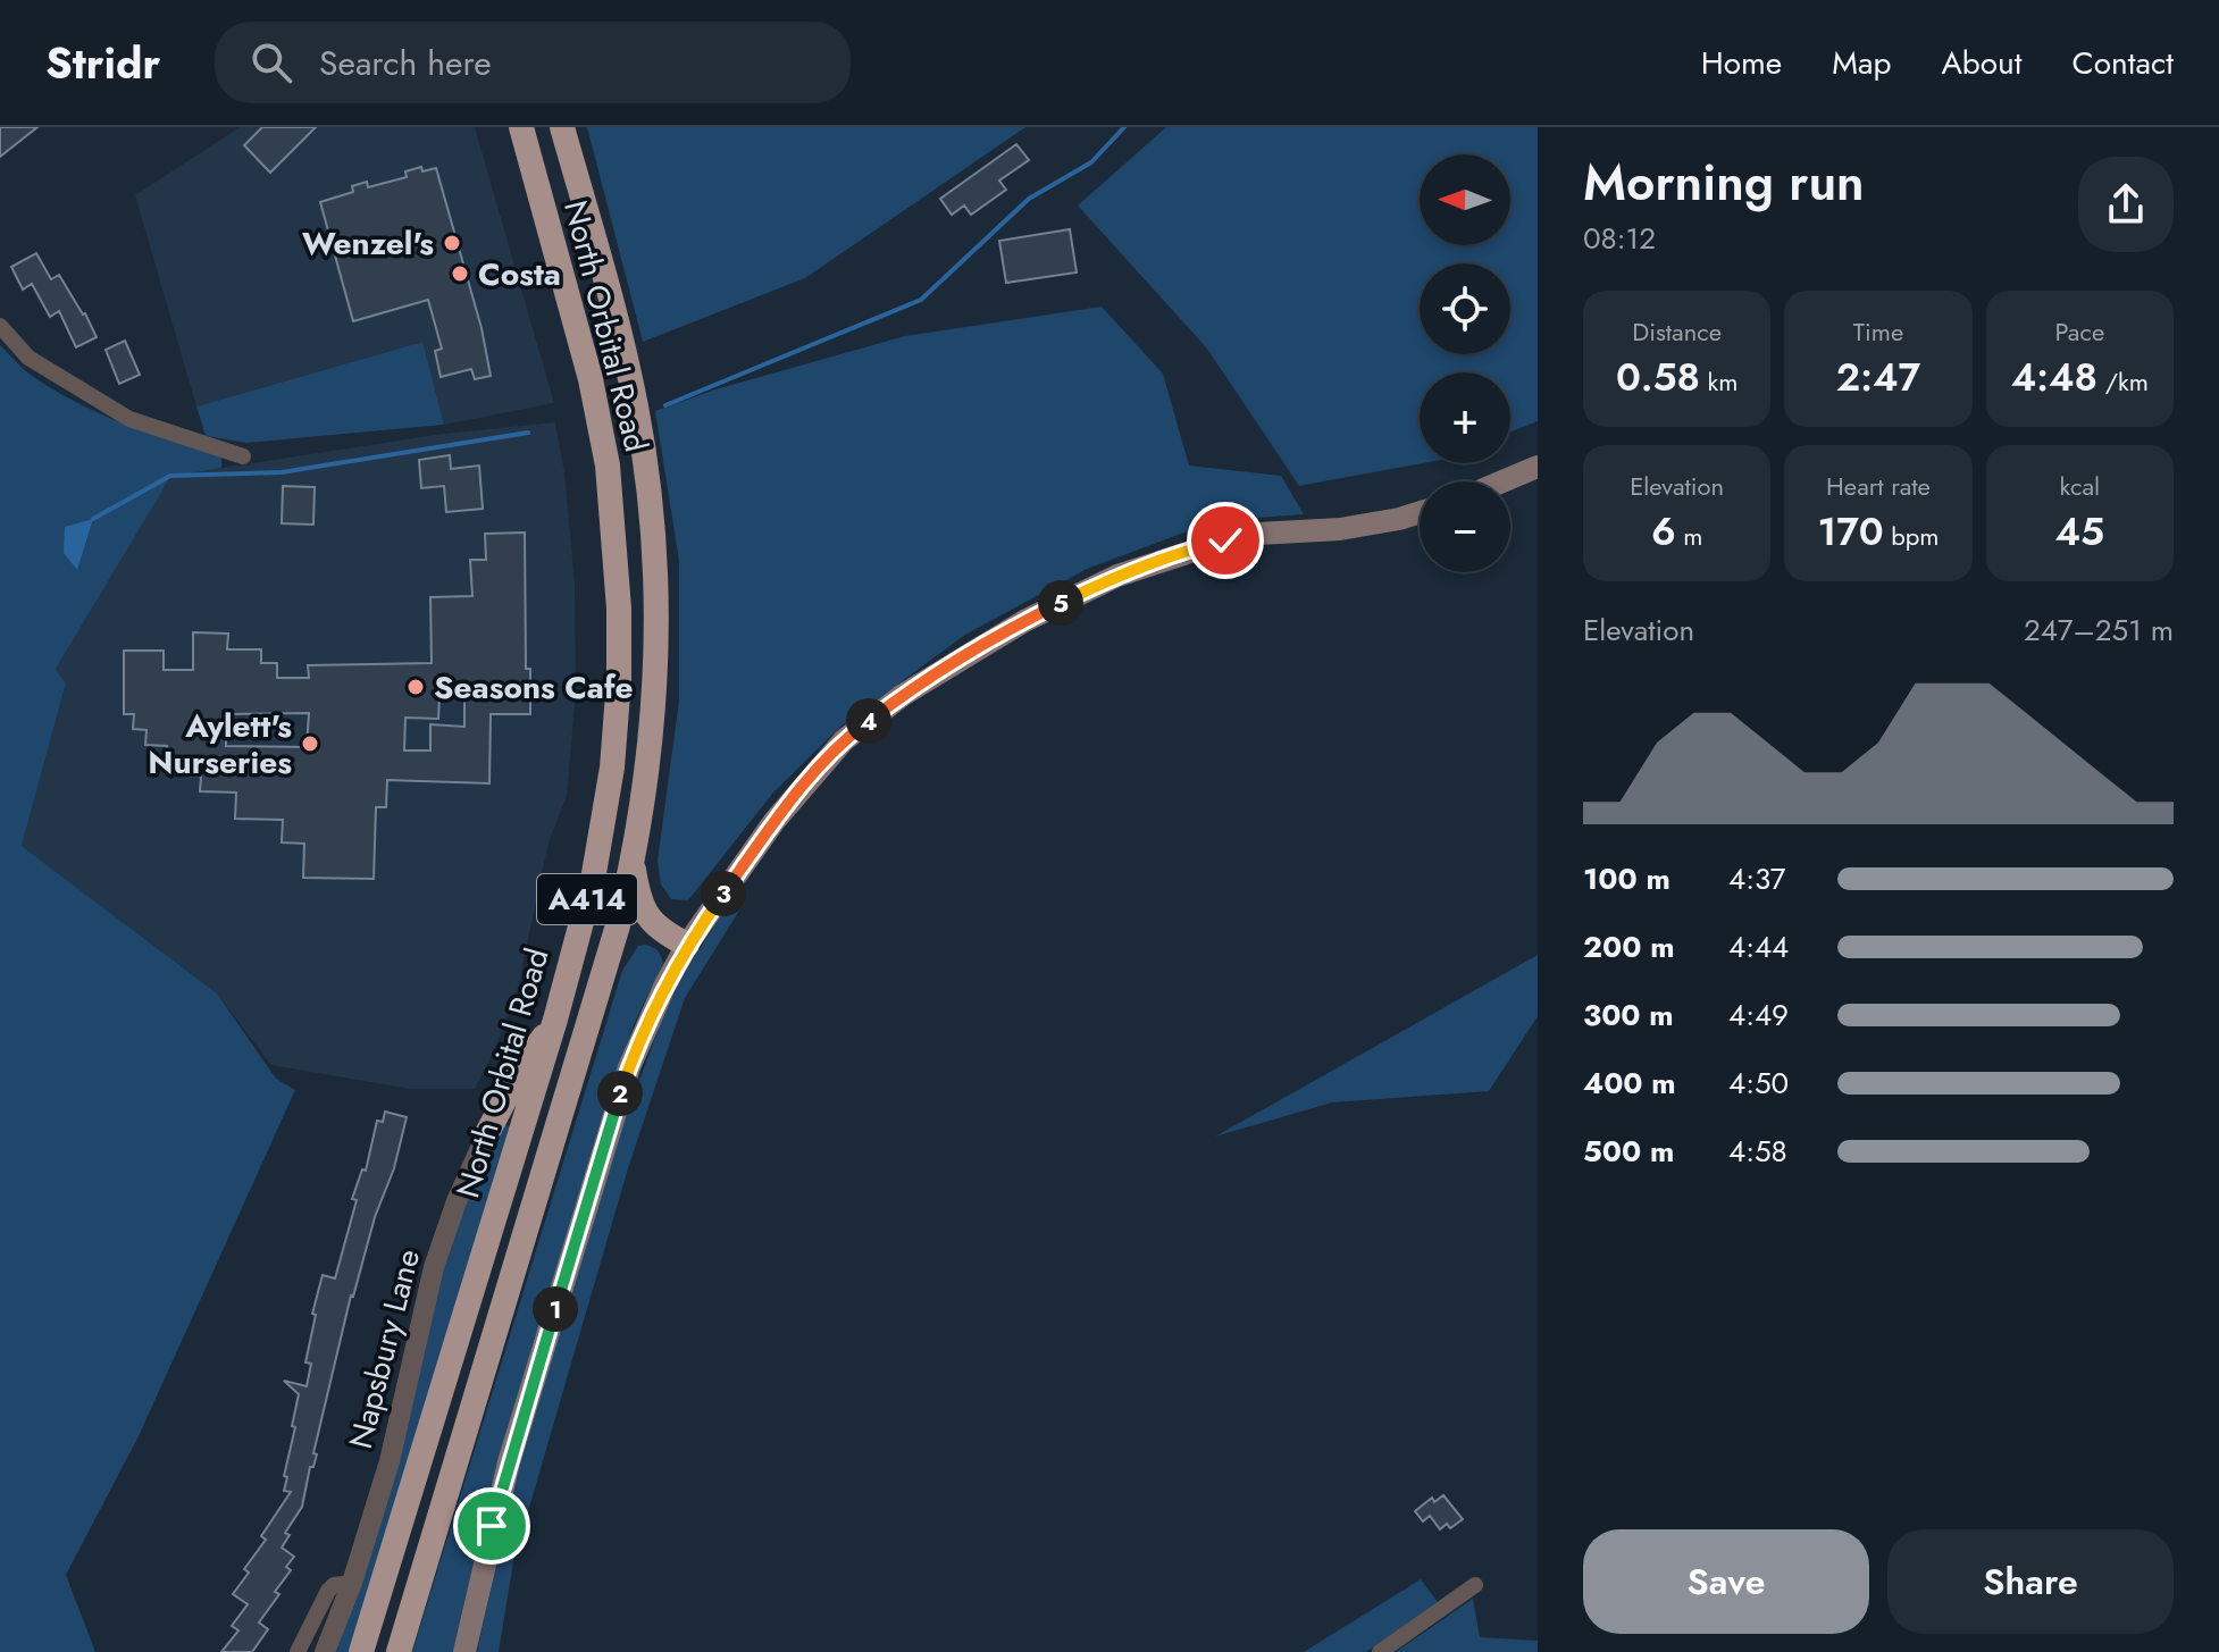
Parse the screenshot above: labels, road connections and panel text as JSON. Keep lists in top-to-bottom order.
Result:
{
  "streets": {
    "highway": ["North Orbital Road", "A414"],
    "street": ["Napsbury Lane"]
  },
  "places": [
    "Wenzel's",
    "Costa",
    "Seasons Cafe",
    "Aylett's Nurseries"
  ],
  "north": "left",
  "page": {
    "header": "Stridr",
    "search": "Search here",
    "nav": [
      "Home",
      "Map",
      "About",
      "Contact"
    ],
    "heading": ["Morning run", "08:12"],
    "map_buttons": ["+", "−"],
    "stats": [
      ["Distance", "0.58 km"],
      ["Time", "2:47"],
      ["Pace", "4:48 /km"],
      ["Elevation", "6 m"],
      ["Heart rate", "170 bpm"],
      ["kcal", "45"]
    ],
    "pins": [
      "5",
      "4",
      "3",
      "2",
      "1"
    ],
    "chart": ["Elevation", "247–251 m"],
    "list": [
      {
        "name": "100 m",
        "note": "4:37"
      },
      {
        "name": "200 m",
        "note": "4:44"
      },
      {
        "name": "300 m",
        "note": "4:49"
      },
      {
        "name": "400 m",
        "note": "4:50"
      },
      {
        "name": "500 m",
        "note": "4:58"
      }
    ],
    "buttons": ["Save", "Share"]
  }
}
